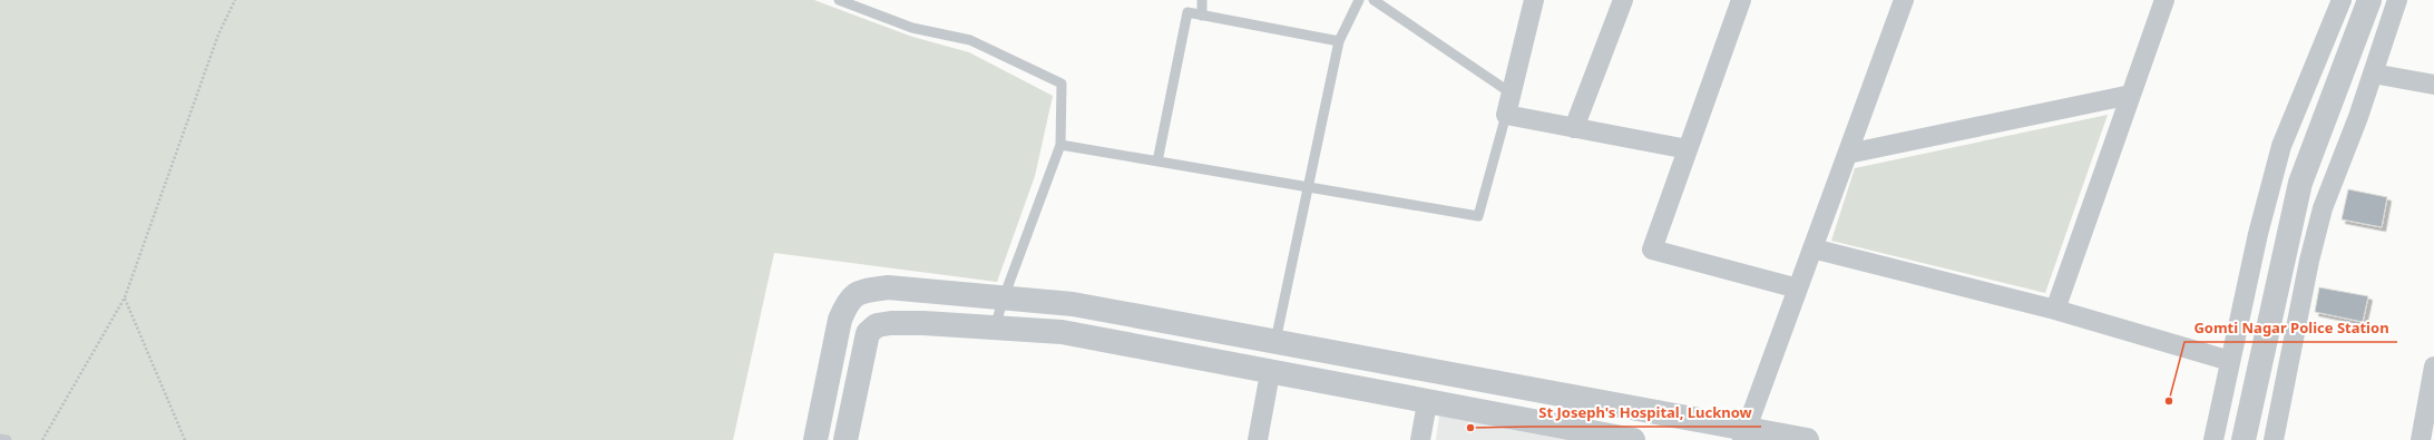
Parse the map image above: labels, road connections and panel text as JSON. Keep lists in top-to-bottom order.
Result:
{
  "places": ["Gomti Nagar Police Station", "St Joseph's Hospital, Lucknow"]
}
